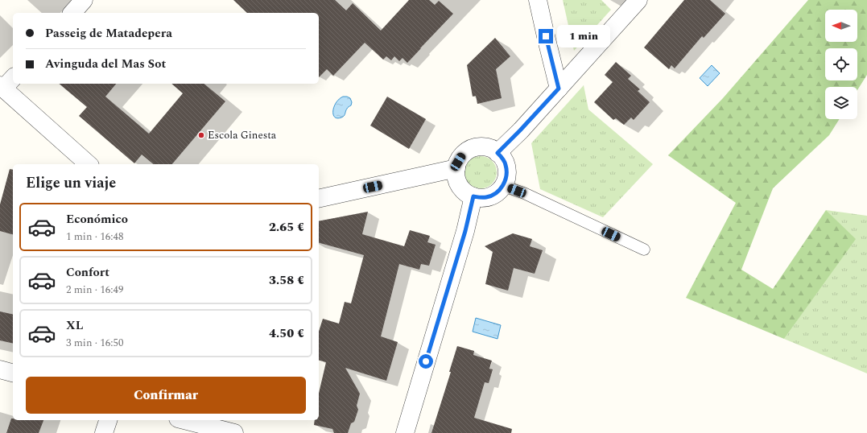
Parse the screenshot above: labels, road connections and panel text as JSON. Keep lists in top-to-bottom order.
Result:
{
  "places": ["Escola Ginesta"],
  "north": "left",
  "page": {
    "banner": ["Passeig de Matadepera", "Avinguda del Mas Sot"],
    "bubble": "1 min",
    "heading": "Elige un viaje",
    "list": [
      {
        "name": "Económico",
        "note": "1 min · 16:48",
        "value": "2.65 €"
      },
      {
        "name": "Confort",
        "note": "2 min · 16:49",
        "value": "3.58 €"
      },
      {
        "name": "XL",
        "note": "3 min · 16:50",
        "value": "4.50 €"
      }
    ],
    "buttons": "Confirmar"
  }
}
